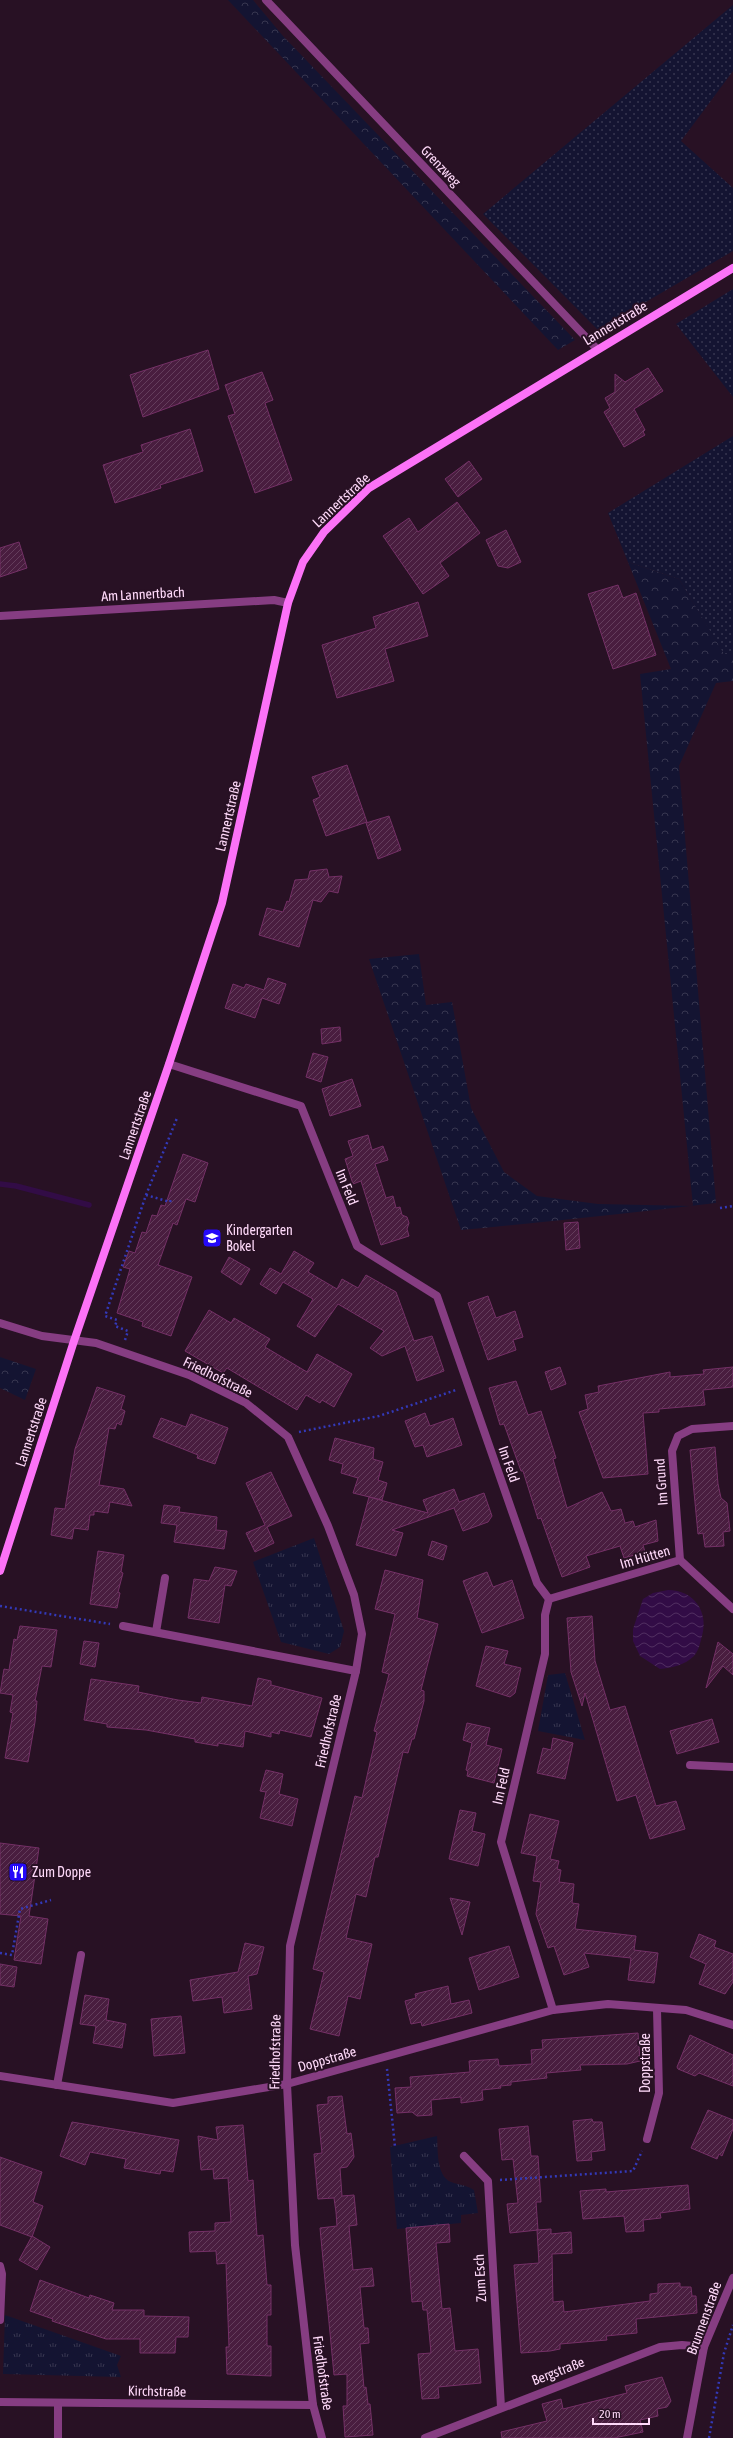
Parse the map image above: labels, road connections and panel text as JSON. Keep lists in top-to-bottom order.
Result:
{
  "streets": {
    "street": [
      "Grenzweg",
      "Lannertstraße",
      "Am Lannertbach",
      "Im Feld",
      "Friedhofstraße",
      "Im Grund",
      "Im Hütten",
      "Doppstraße",
      "Zum Esch",
      "Brunnenstraße",
      "Bergstraße",
      "Kirchstraße"
    ]
  },
  "crossings": [
    ["Grenzweg", "Lannertstraße"],
    ["Lannertstraße", "Am Lannertbach"],
    ["Lannertstraße", "Im Feld"],
    ["Lannertstraße", "Friedhofstraße"],
    ["Im Feld", "Im Hütten"],
    ["Im Feld", "Doppstraße"],
    ["Friedhofstraße", "Doppstraße"],
    ["Friedhofstraße", "Kirchstraße"],
    ["Im Grund", "Im Hütten"],
    ["Zum Esch", "Bergstraße"],
    ["Brunnenstraße", "Bergstraße"]
  ],
  "places": {
    "school or university": ["Kindergarten Bokel"],
    "restaurant": ["Zum Doppe"]
  },
  "scale_bar": "20 m"
}
